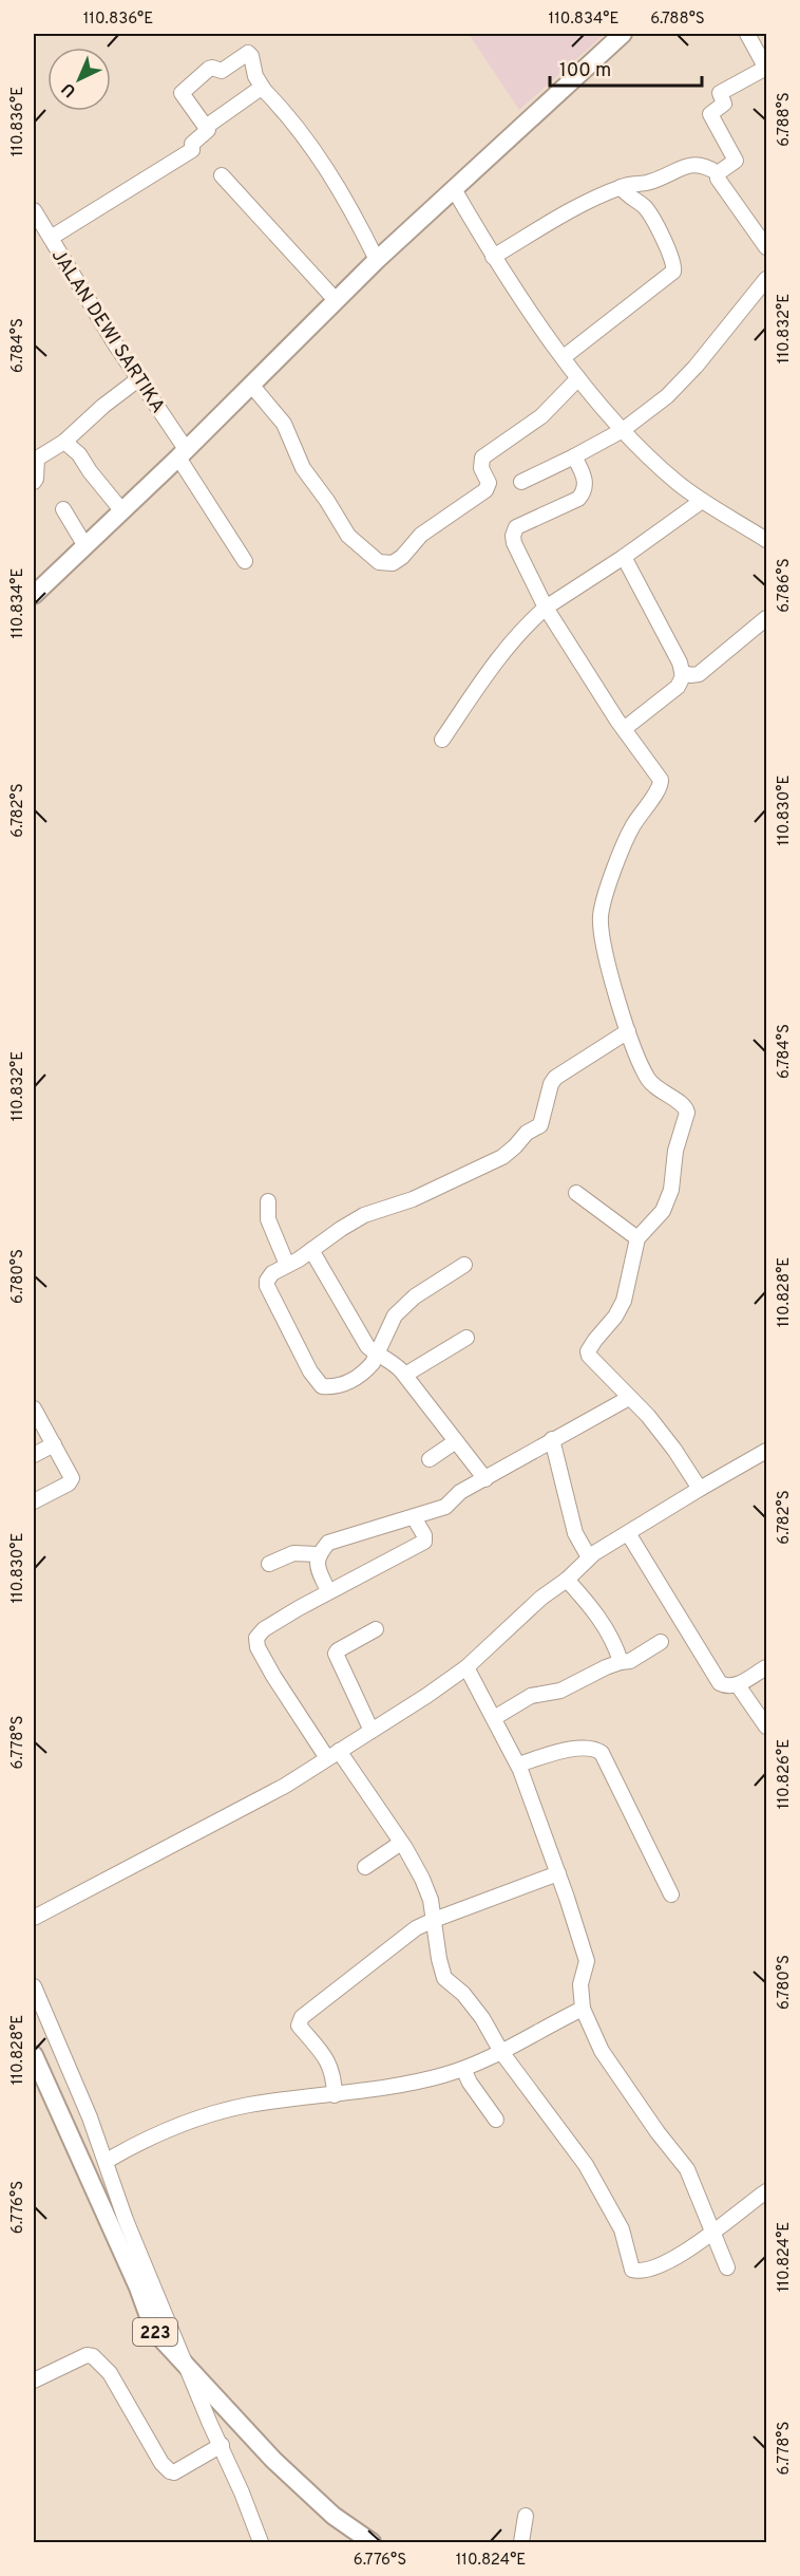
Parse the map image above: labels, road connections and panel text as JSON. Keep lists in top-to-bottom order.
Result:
{
  "streets": {
    "main road": ["223"],
    "street": ["JALAN DEWI SARTIKA"]
  },
  "scale_bar": "100 m",
  "north": "bottom left",
  "coordinates": [
    "110.836°E",
    "110.834°E",
    "6.788°S",
    "110.832°E",
    "6.784°S",
    "6.786°S",
    "110.830°E",
    "6.782°S",
    "6.780°S",
    "110.828°E",
    "6.778°S",
    "110.826°E",
    "6.776°S",
    "110.824°E"
  ]
}
